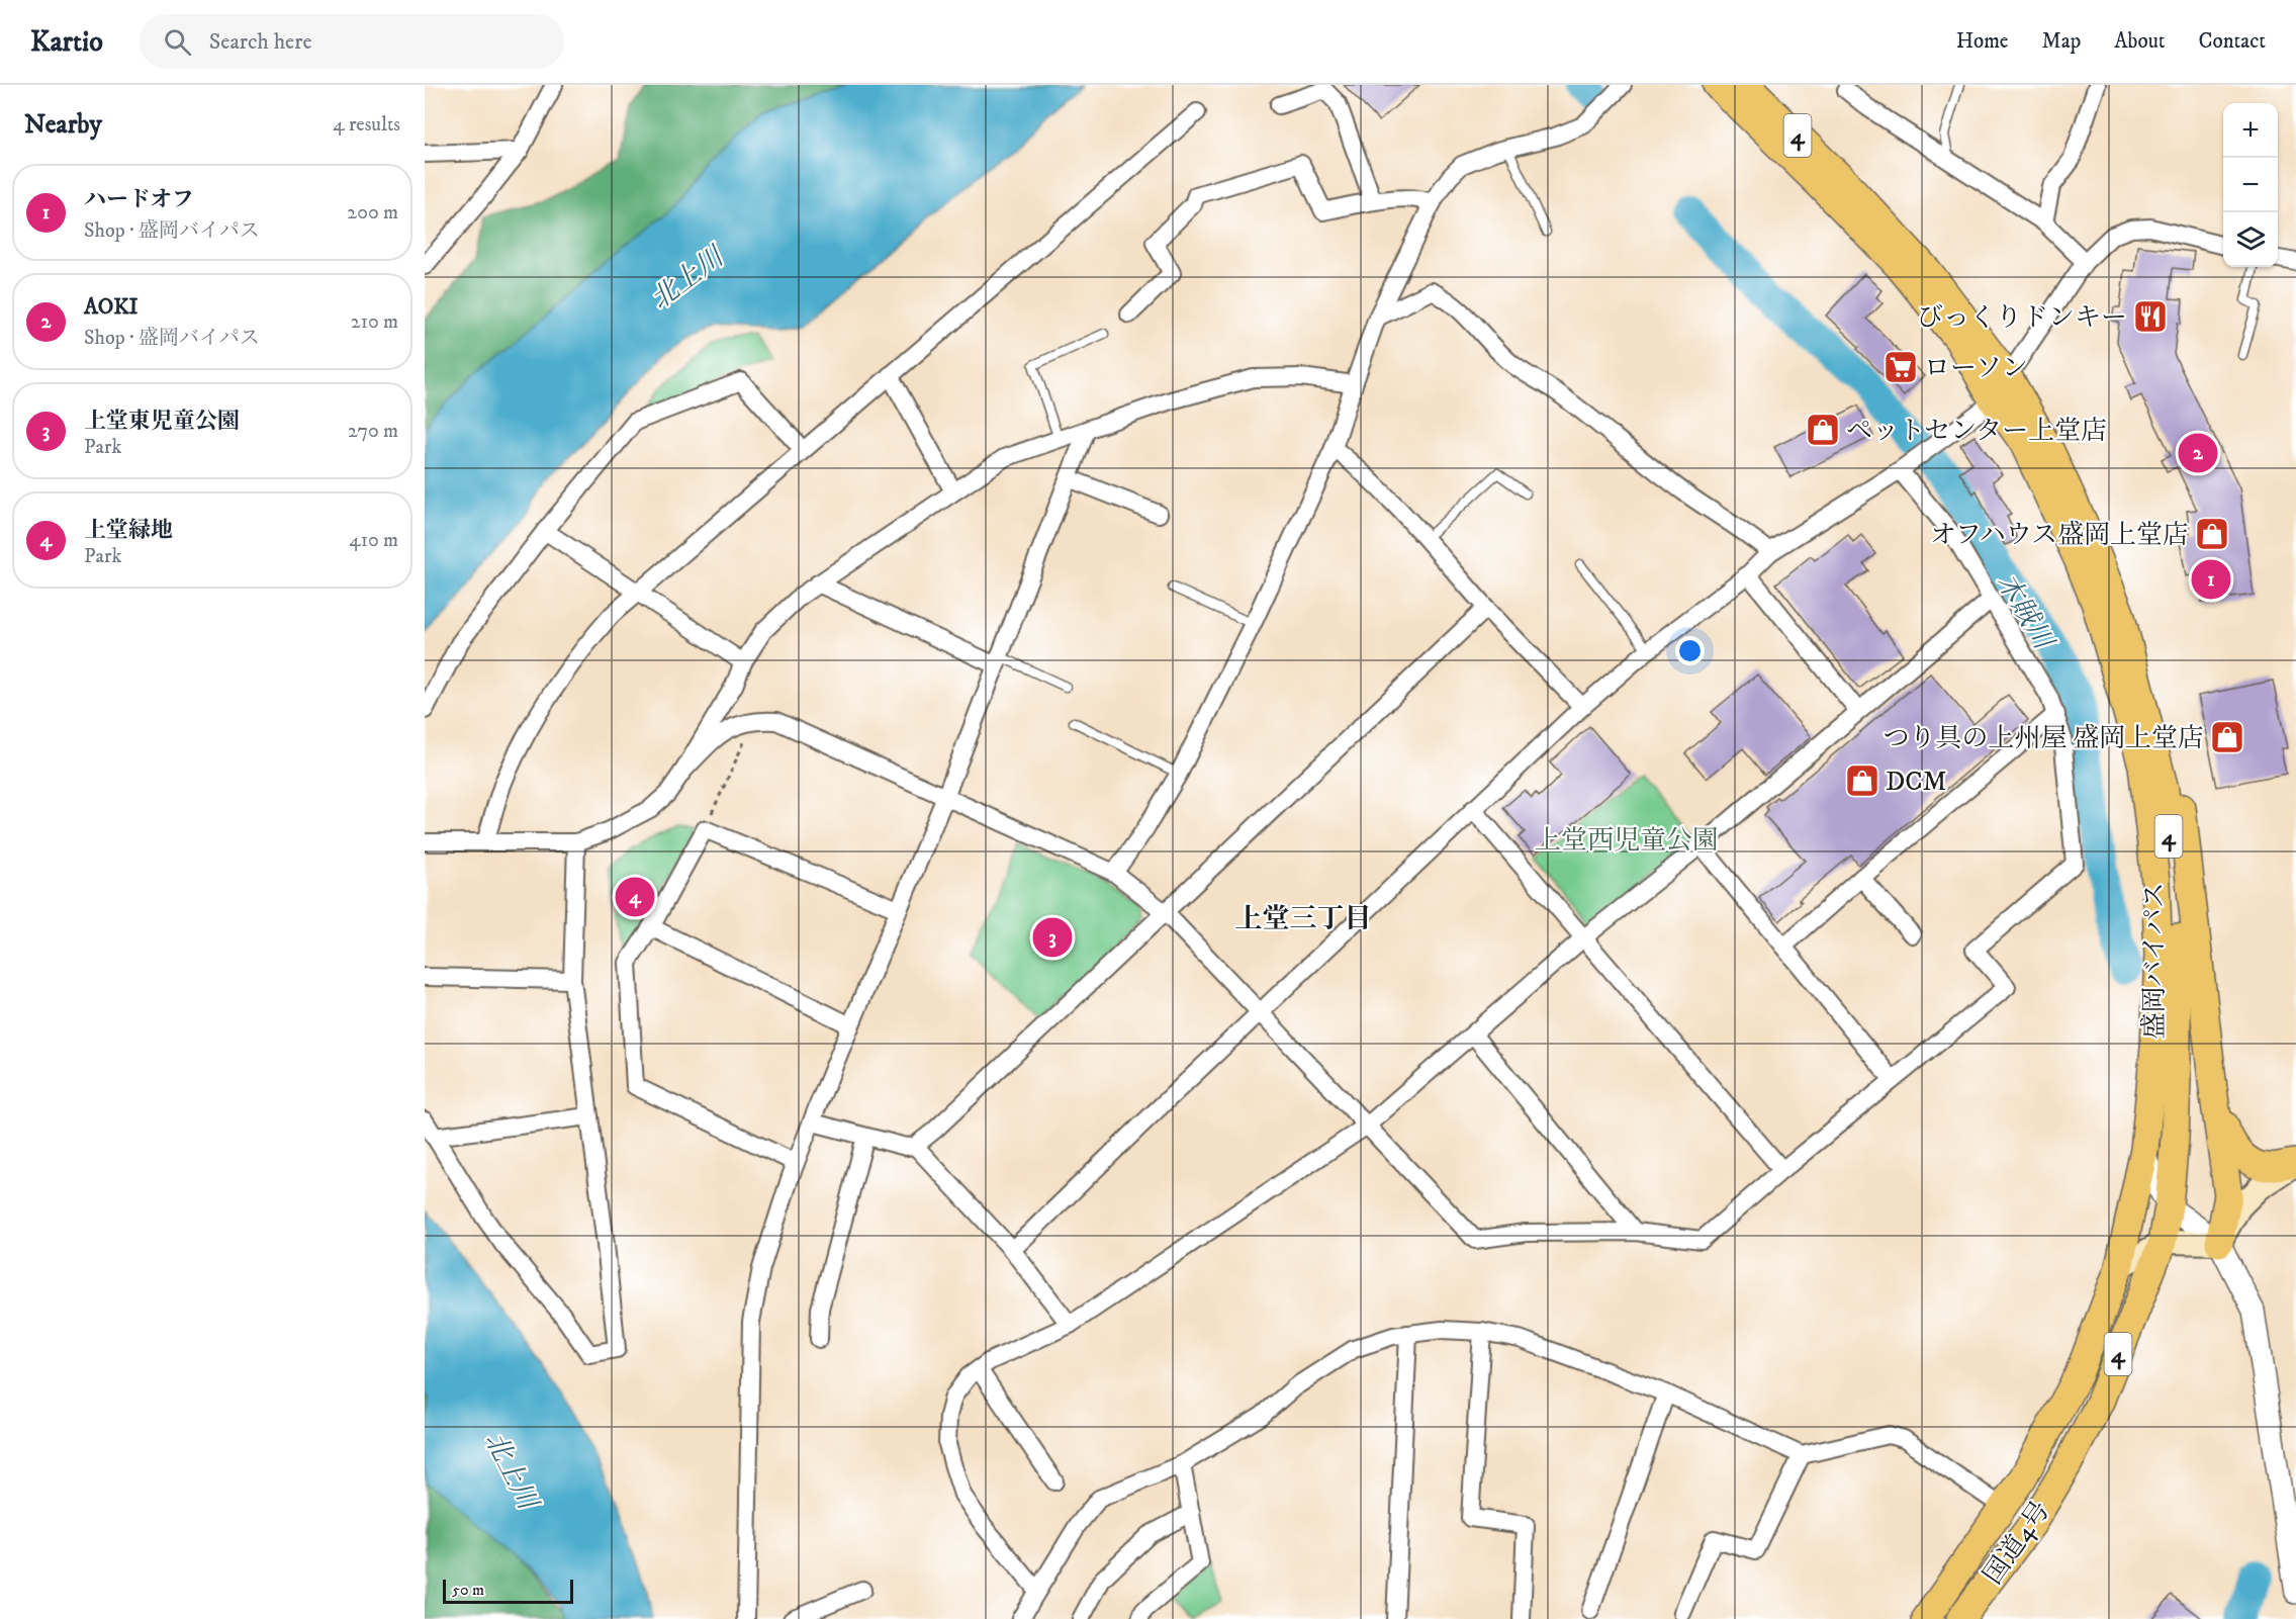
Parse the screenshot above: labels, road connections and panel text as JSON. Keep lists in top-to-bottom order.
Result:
{
  "streets": {
    "highway": ["4", "盛岡バイパス", "国道4号"]
  },
  "crossings": [
    ["盛岡バイパス", "国道4号"]
  ],
  "districts": ["上堂三丁目"],
  "water": ["北上川", "木賊川"],
  "parks": ["上堂西児童公園"],
  "places": {
    "restaurant": ["びっくりドンキー"],
    "supermarket": ["ローソン"],
    "shop": [
      "ペットセンター上堂店",
      "オフハウス盛岡上堂店",
      "つり具の上州屋 盛岡上堂店",
      "DCM"
    ]
  },
  "scale_bar": "50 m",
  "page": {
    "header": "Kartio",
    "search": "Search here",
    "nav": [
      "Home",
      "Map",
      "About",
      "Contact"
    ],
    "heading": ["Nearby", "4 results"],
    "map_buttons": ["+", "−"],
    "list": [
      {
        "mark": "1",
        "name": "ハードオフ",
        "note": "Shop · 盛岡バイパス",
        "value": "200 m"
      },
      {
        "mark": "2",
        "name": "AOKI",
        "note": "Shop · 盛岡バイパス",
        "value": "210 m"
      },
      {
        "mark": "3",
        "name": "上堂東児童公園",
        "note": "Park",
        "value": "270 m"
      },
      {
        "mark": "4",
        "name": "上堂緑地",
        "note": "Park",
        "value": "410 m"
      }
    ],
    "pins": [
      "2",
      "1",
      "4",
      "3"
    ],
    "scale": "50 m"
  }
}
